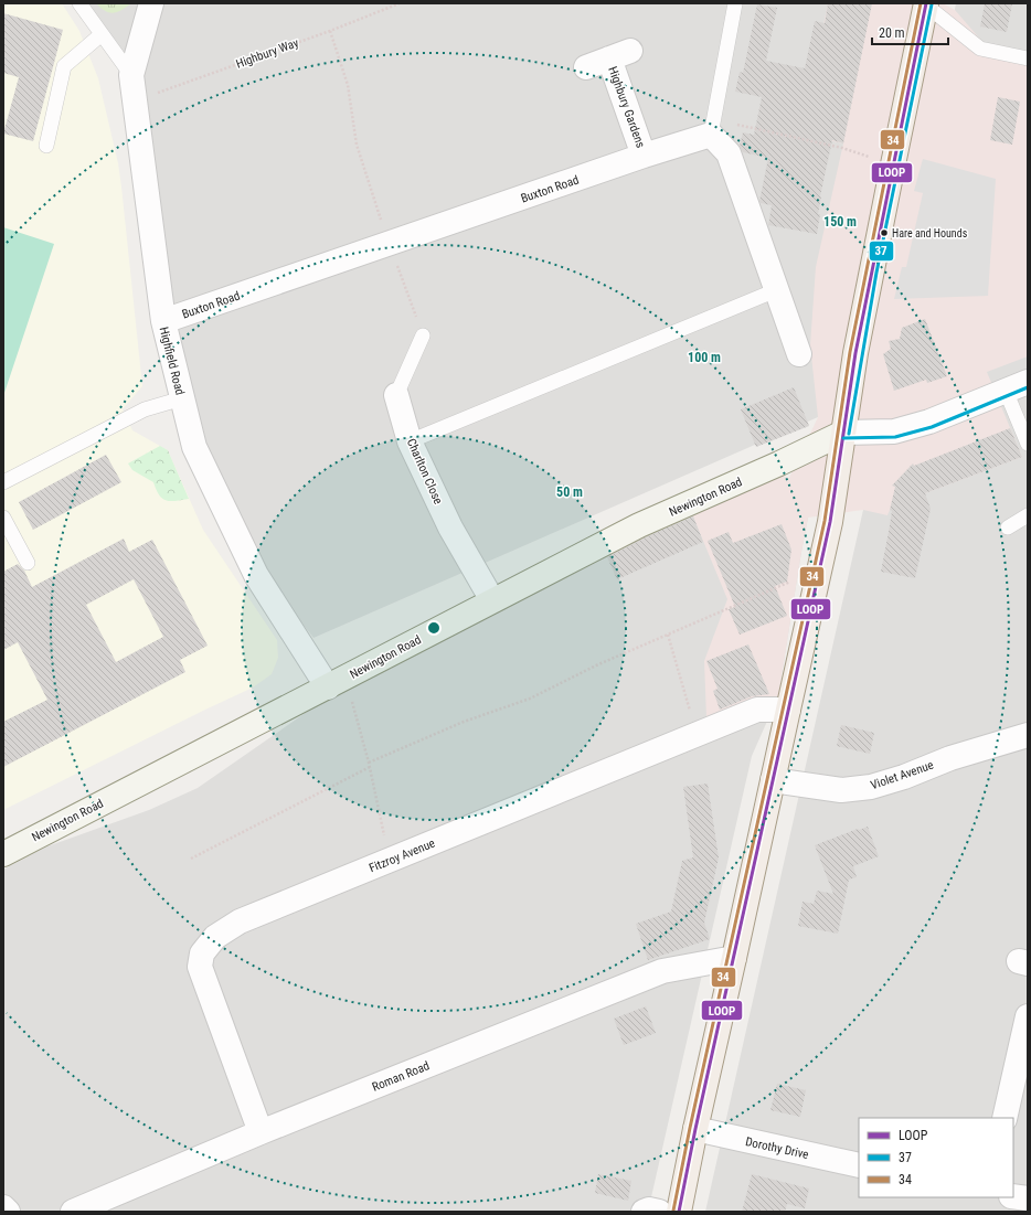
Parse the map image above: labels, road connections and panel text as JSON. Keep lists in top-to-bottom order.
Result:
{
  "streets": {
    "main road": ["Newington Road"],
    "street": [
      "Highbury Gardens",
      "Buxton Road",
      "Highfield Road",
      "Charlton Close",
      "Violet Avenue",
      "Fitzroy Avenue",
      "Roman Road",
      "Dorothy Drive"
    ],
    "path": ["Highbury Way"]
  },
  "crossings": [
    ["Highbury Way", "Highfield Road"],
    ["Highbury Gardens", "Buxton Road"],
    ["Buxton Road", "Highfield Road"],
    ["Highfield Road", "Newington Road"],
    ["Charlton Close", "Newington Road"],
    ["Fitzroy Avenue", "Roman Road"]
  ],
  "places": ["Hare and Hounds"],
  "lines": ["transit line LOOP", "transit line 34", "transit line 37"],
  "legend": ["LOOP", "37", "34"],
  "scale_bar": "20 m",
  "rings": ["150 m", "100 m", "50 m"]
}
